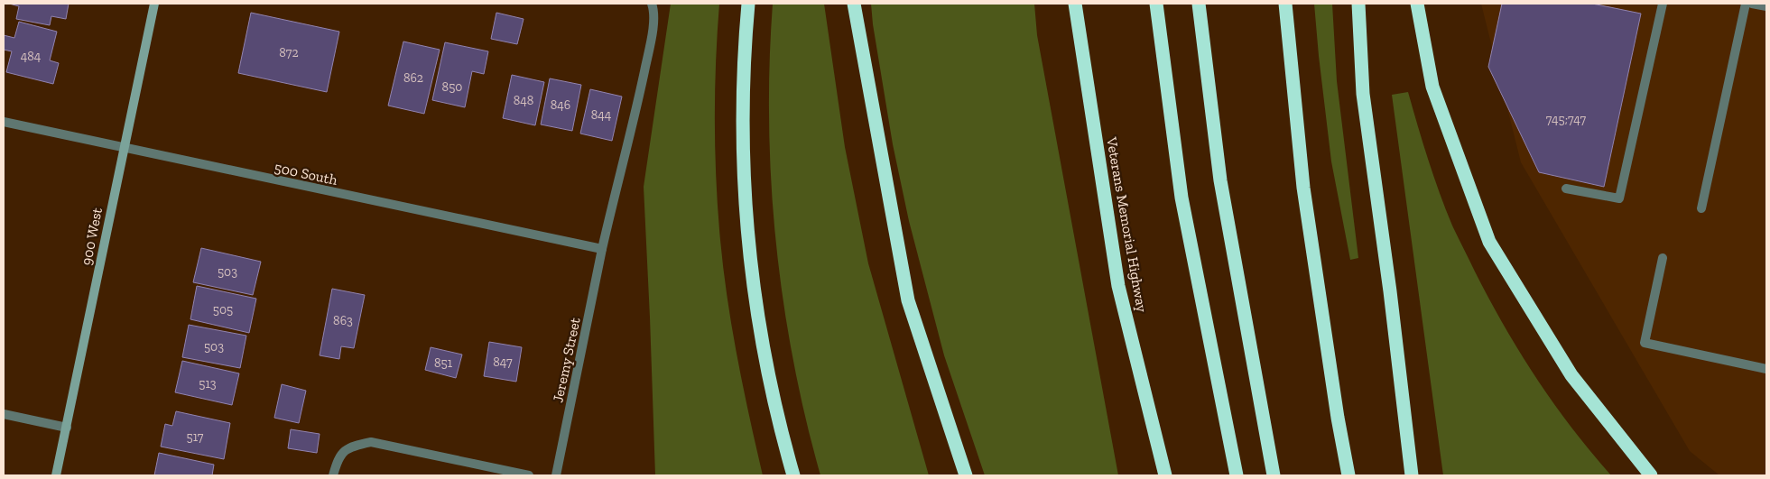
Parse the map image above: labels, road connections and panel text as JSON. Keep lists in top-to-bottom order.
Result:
{
  "streets": {
    "highway": ["Veterans Memorial Highway"],
    "main road": ["900 West"],
    "street": ["500 South", "Jeremy Street"]
  },
  "crossings": [
    ["500 South", "900 West"],
    ["500 South", "Jeremy Street"]
  ],
  "house_numbers": [
    "872",
    "484",
    "862",
    "850",
    "848",
    "846",
    "844",
    "745;747",
    "503",
    "505",
    "863",
    "503",
    "847",
    "851",
    "513",
    "517"
  ]
}
